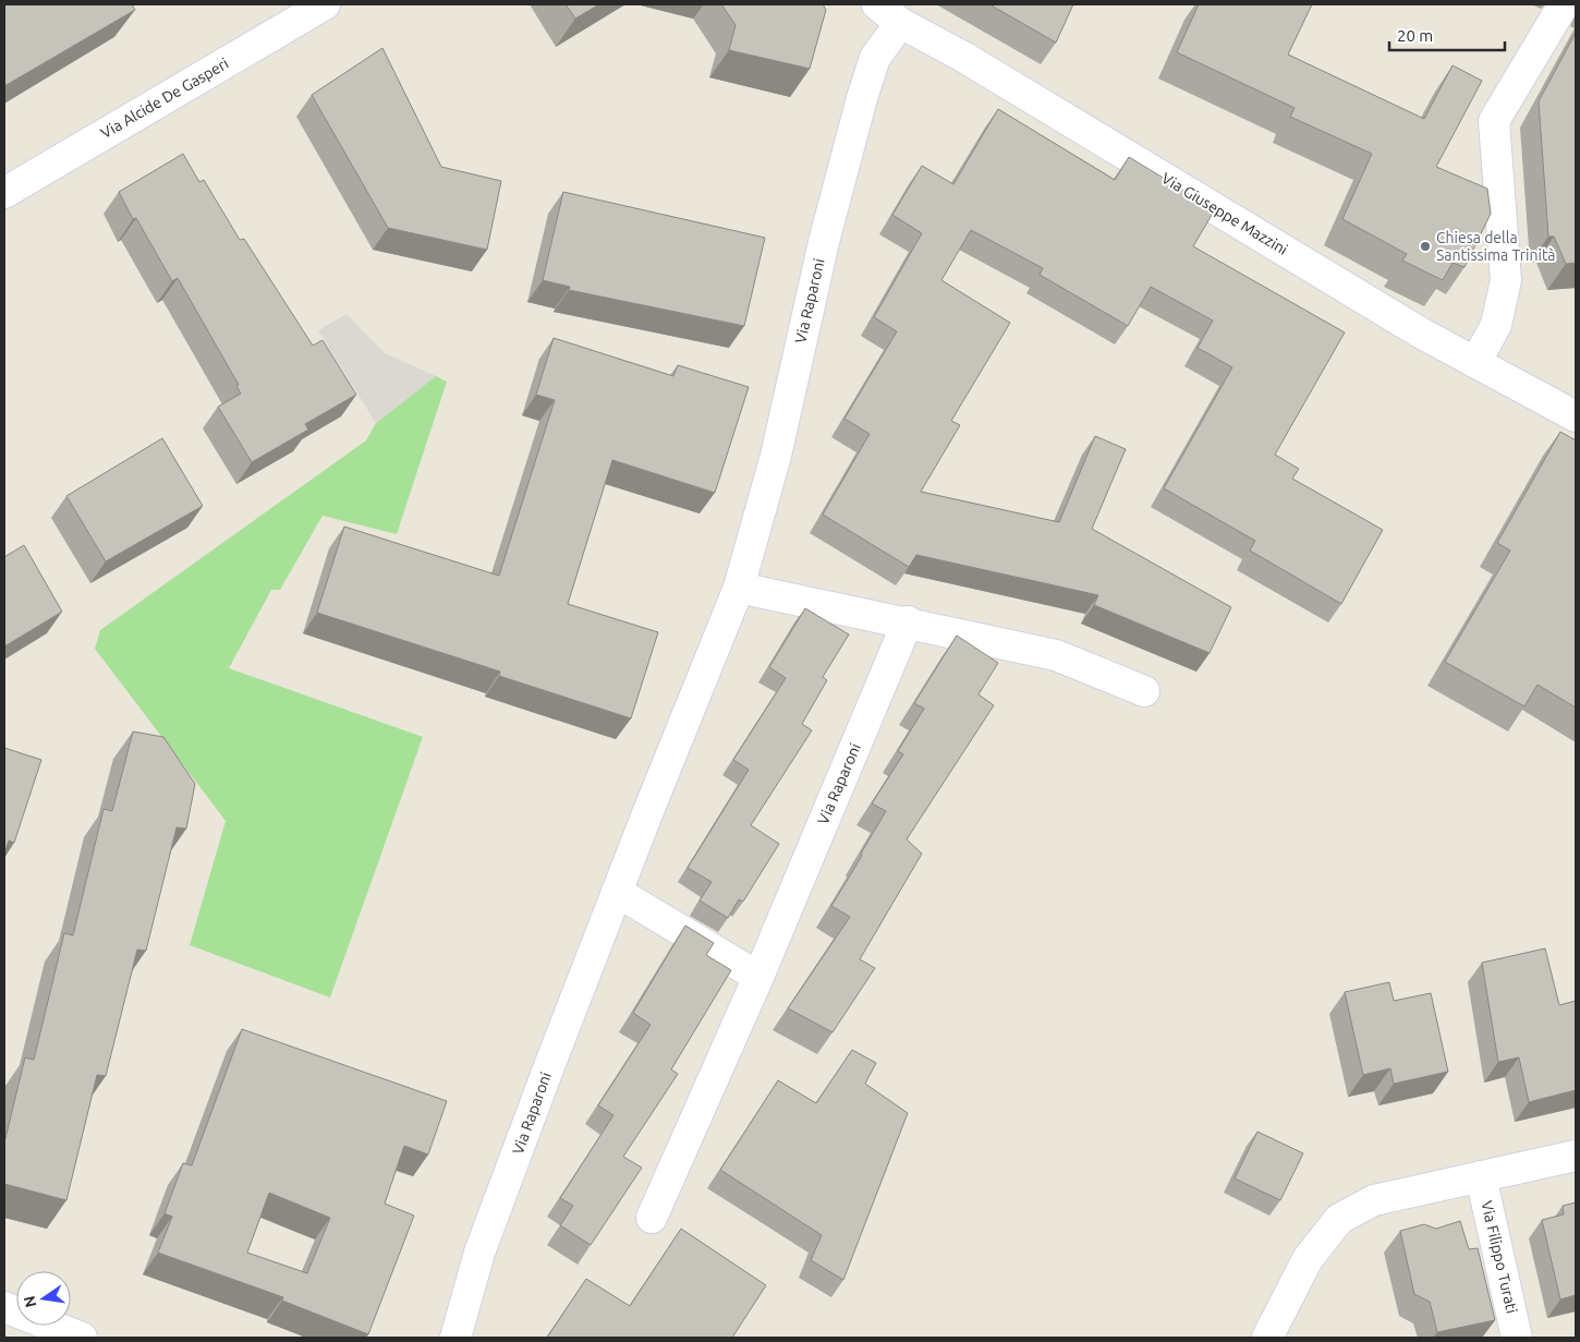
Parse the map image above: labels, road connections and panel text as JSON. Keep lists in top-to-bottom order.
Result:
{
  "streets": {
    "street": [
      "Via Alcide De Gasperi",
      "Via Giuseppe Mazzini",
      "Via Raparoni",
      "Via Filippo Turati"
    ]
  },
  "crossings": [
    ["Via Giuseppe Mazzini", "Via Raparoni"]
  ],
  "places": ["Chiesa della Santissima Trinità"],
  "scale_bar": "20 m",
  "north": "left"
}
